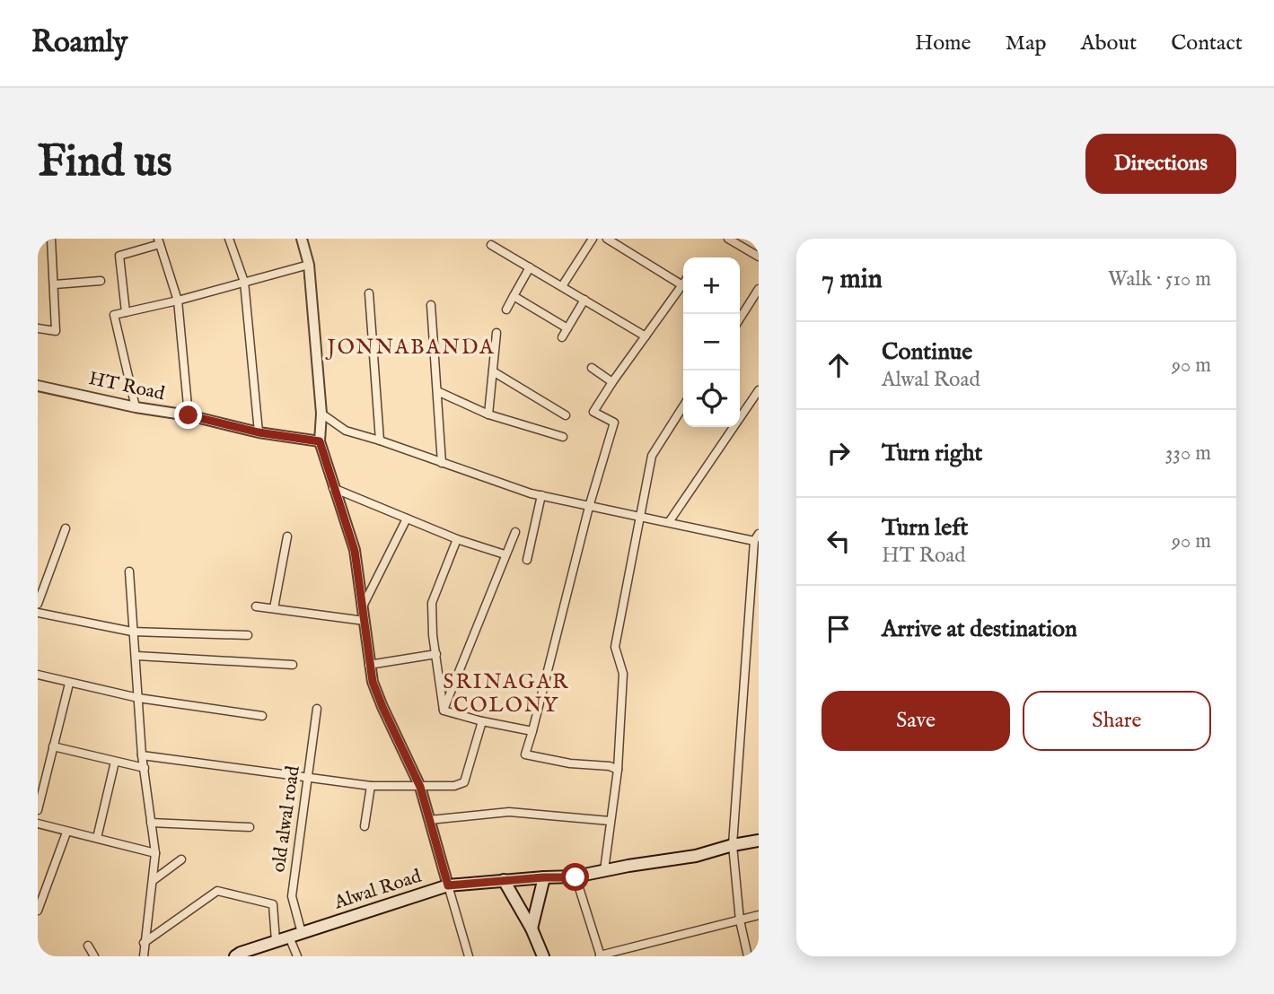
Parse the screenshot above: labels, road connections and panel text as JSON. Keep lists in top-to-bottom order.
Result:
{
  "streets": {
    "main road": ["Alwal Road"],
    "street": ["HT Road", "old alwal road"]
  },
  "crossings": [
    ["old alwal road", "Alwal Road"]
  ],
  "districts": ["JONNABANDA", "SRINAGAR COLONY"],
  "page": {
    "header": "Roamly",
    "nav": [
      "Home",
      "Map",
      "About",
      "Contact"
    ],
    "buttons": [
      "Directions",
      ["Save", "Share"]
    ],
    "title": "Find us",
    "heading": ["7 min", "Walk · 510 m"],
    "map_buttons": ["+", "−"],
    "list": [
      ["Continue", "Alwal Road", "90 m"],
      ["Turn right", "330 m"],
      ["Turn left", "HT Road", "90 m"],
      "Arrive at destination"
    ]
  }
}
